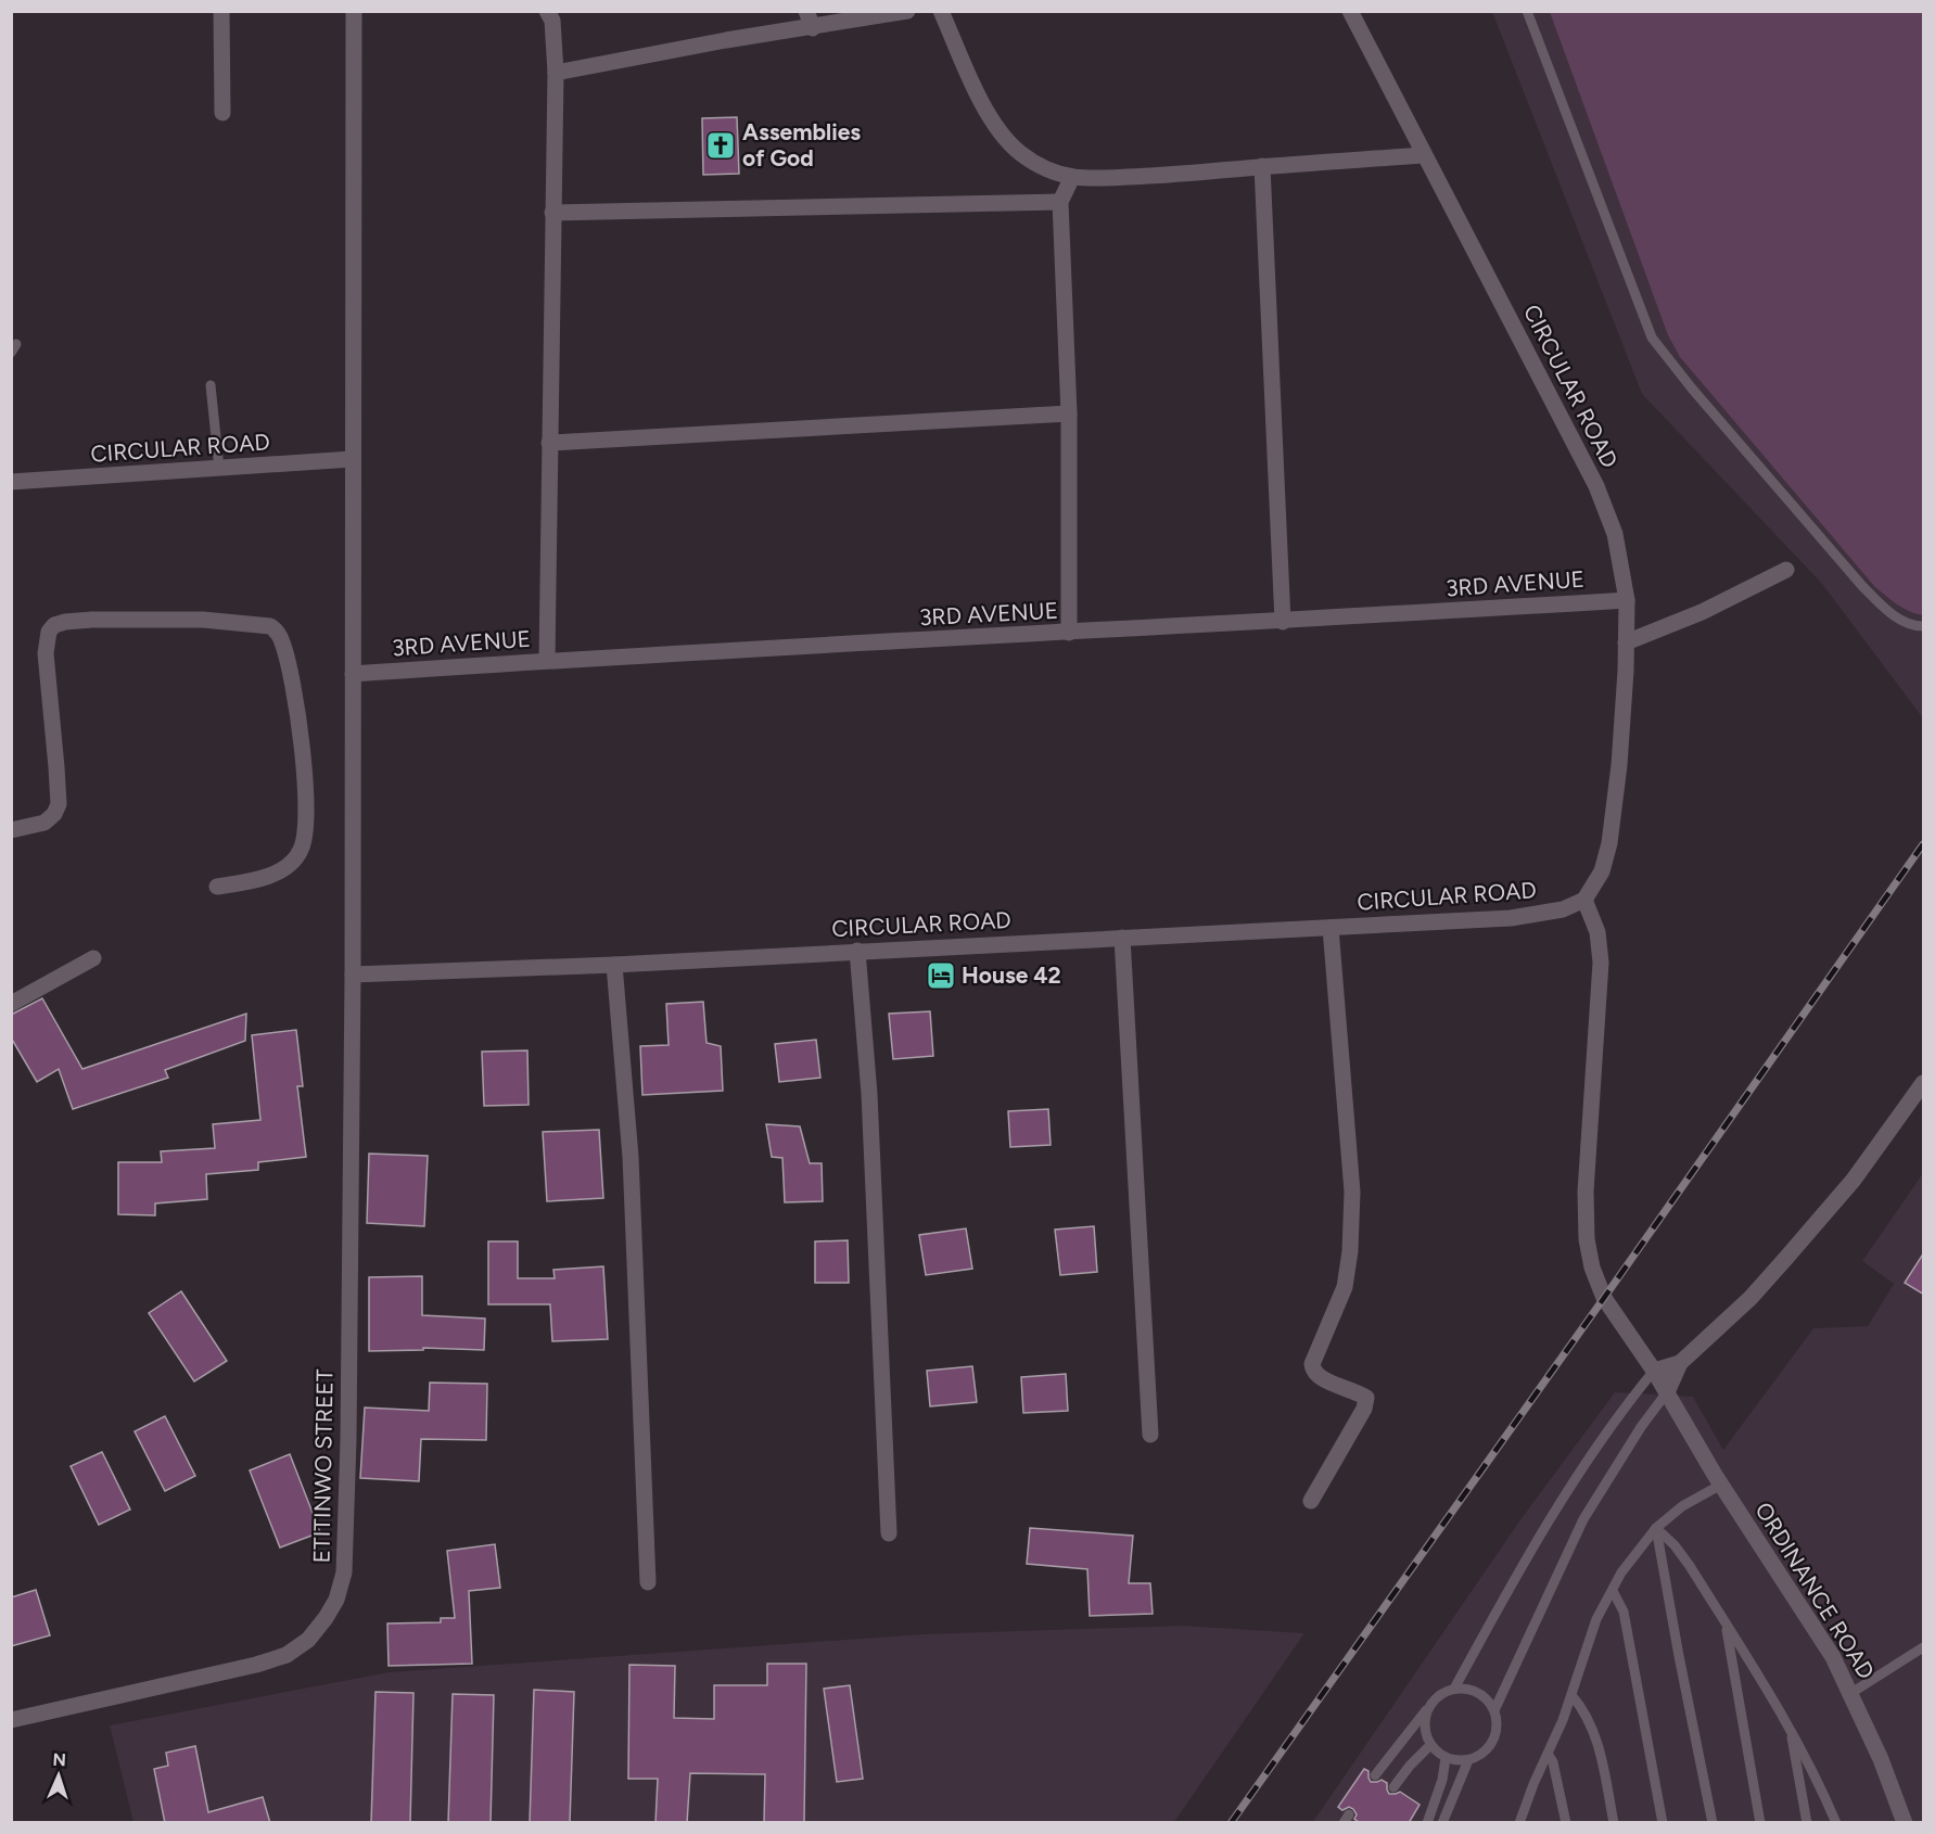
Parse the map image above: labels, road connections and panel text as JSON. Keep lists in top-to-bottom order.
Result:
{
  "streets": {
    "street": [
      "CIRCULAR ROAD",
      "3RD AVENUE",
      "ETITINWO STREET",
      "ORDINANCE ROAD"
    ]
  },
  "crossings": [
    ["CIRCULAR ROAD", "3RD AVENUE"],
    ["CIRCULAR ROAD", "ETITINWO STREET"],
    ["CIRCULAR ROAD", "ORDINANCE ROAD"],
    ["3RD AVENUE", "ETITINWO STREET"]
  ],
  "places": {
    "church": ["Assemblies of God"],
    "hotel": ["House 42"]
  },
  "north": "top"
}
